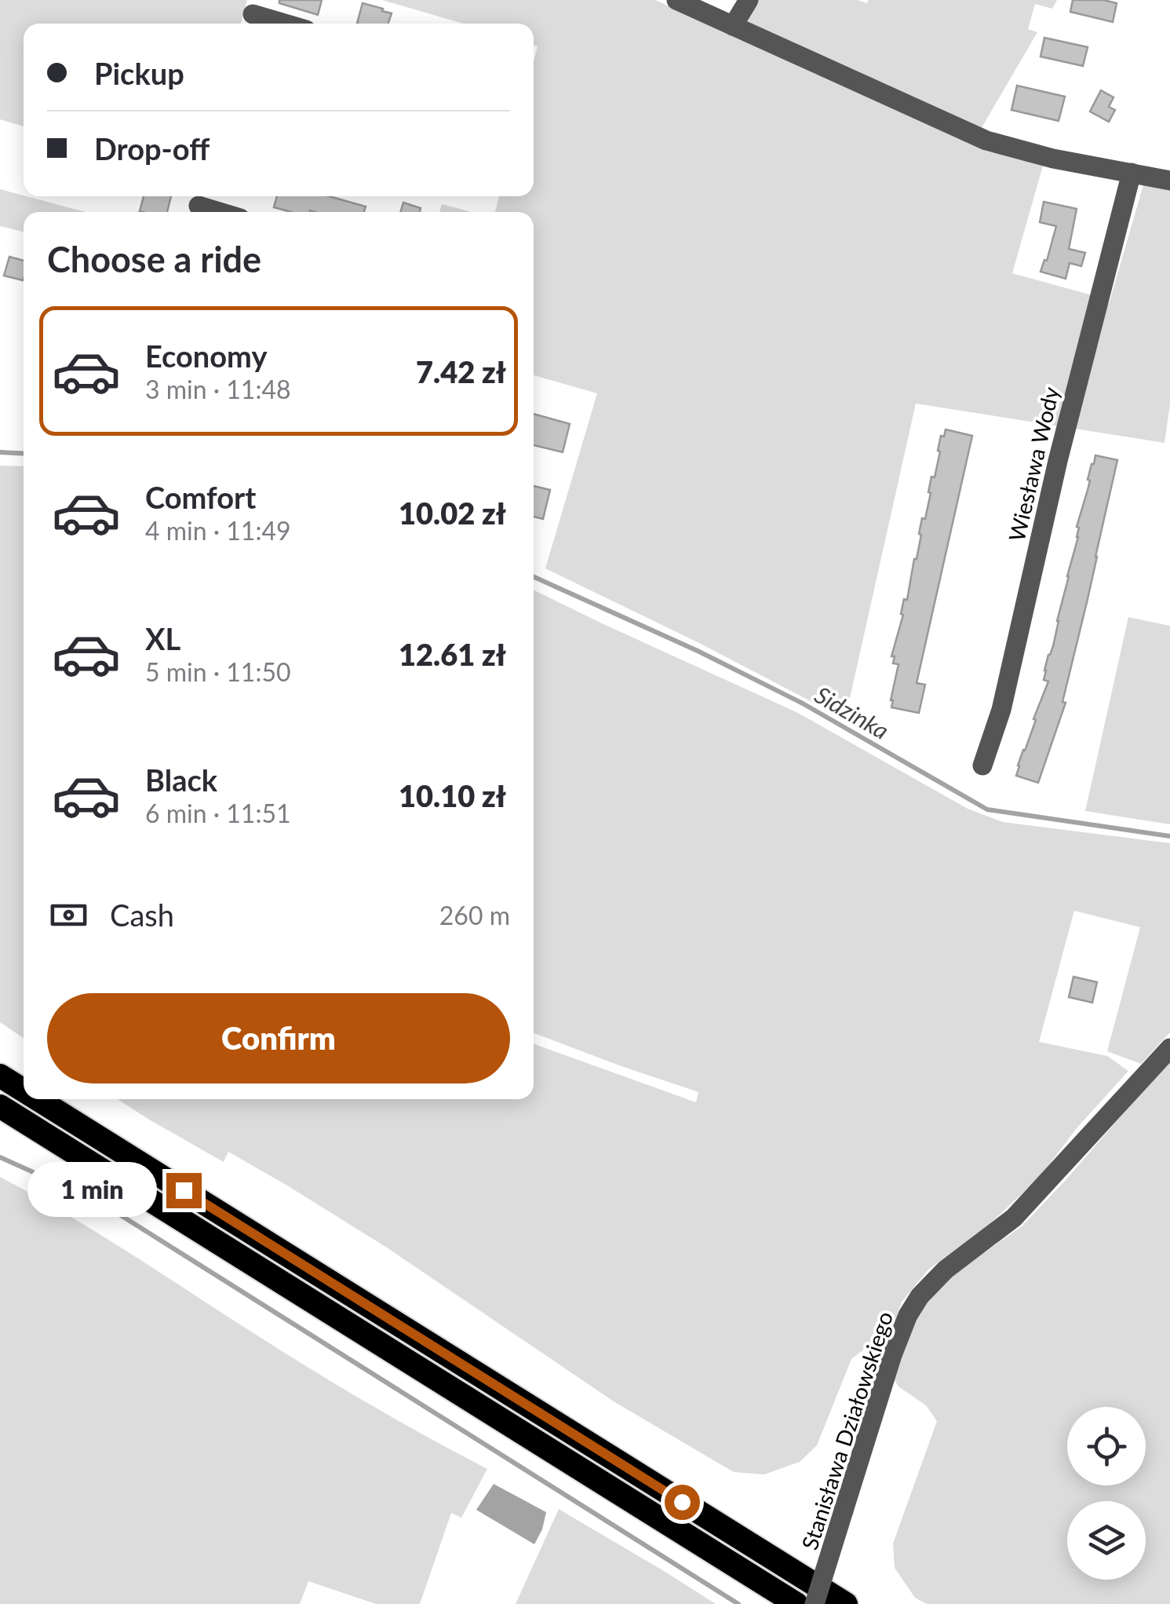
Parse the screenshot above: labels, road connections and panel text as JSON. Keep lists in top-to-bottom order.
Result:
{
  "streets": {
    "street": ["Wiesława Wody", "Stanisława Działowskiego"]
  },
  "water": ["Sidzinka"],
  "page": {
    "banner": ["Pickup", "Drop-off"],
    "heading": "Choose a ride",
    "list": [
      {
        "name": "Economy",
        "note": "3 min · 11:48",
        "value": "7.42 zł"
      },
      {
        "name": "Comfort",
        "note": "4 min · 11:49",
        "value": "10.02 zł"
      },
      {
        "name": "XL",
        "note": "5 min · 11:50",
        "value": "12.61 zł"
      },
      {
        "name": "Black",
        "note": "6 min · 11:51",
        "value": "10.10 zł"
      }
    ],
    "pay": ["Cash", "260 m"],
    "buttons": "Confirm",
    "bubble": "1 min"
  }
}
